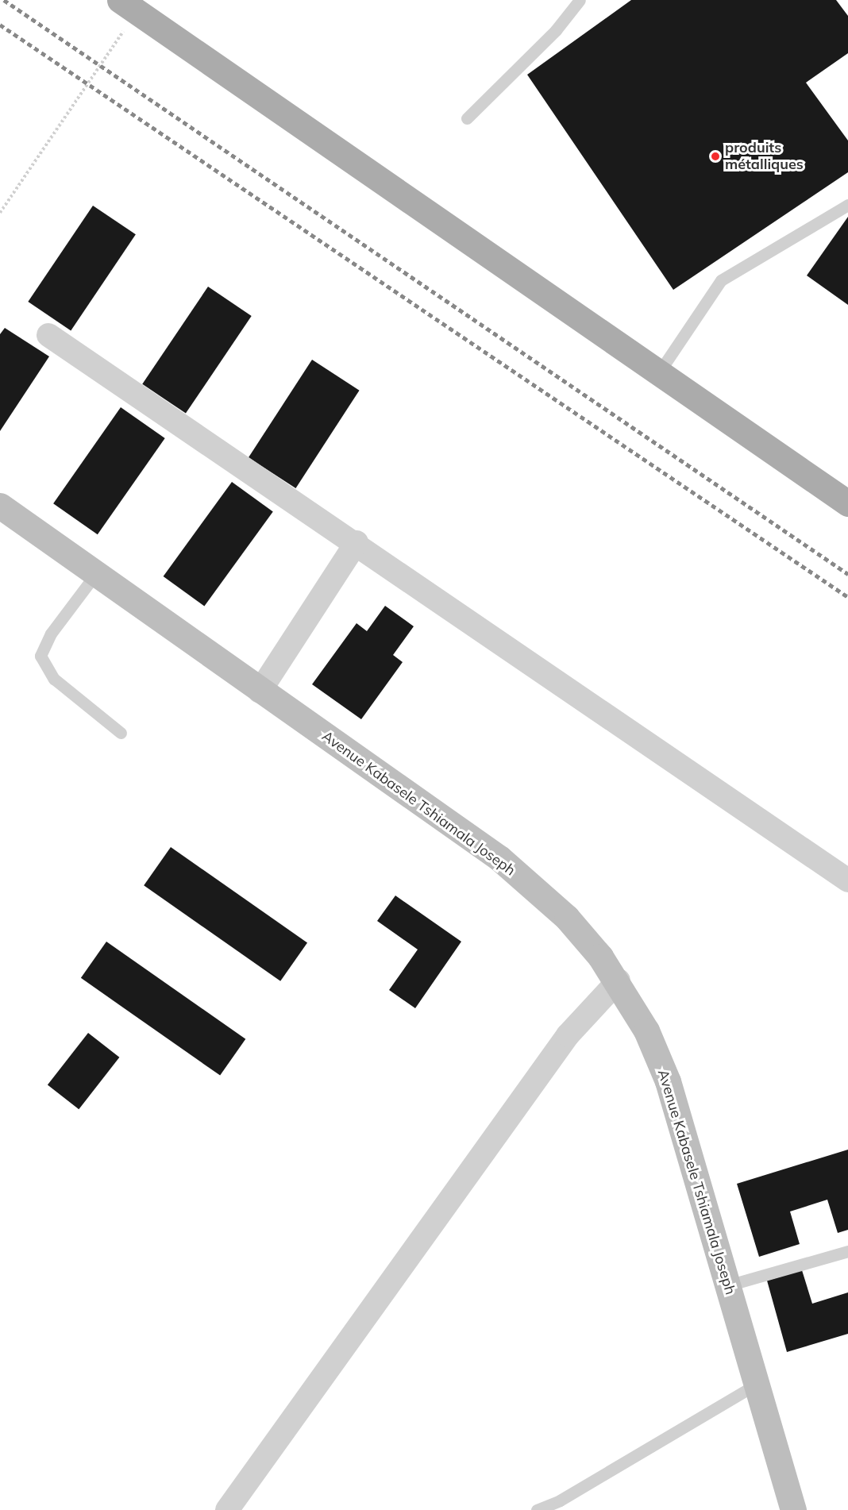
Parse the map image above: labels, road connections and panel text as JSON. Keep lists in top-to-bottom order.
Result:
{
  "streets": {
    "main road": ["Avenue Kabasele Tshiamala Joseph"]
  },
  "places": ["produits métalliques"]
}
